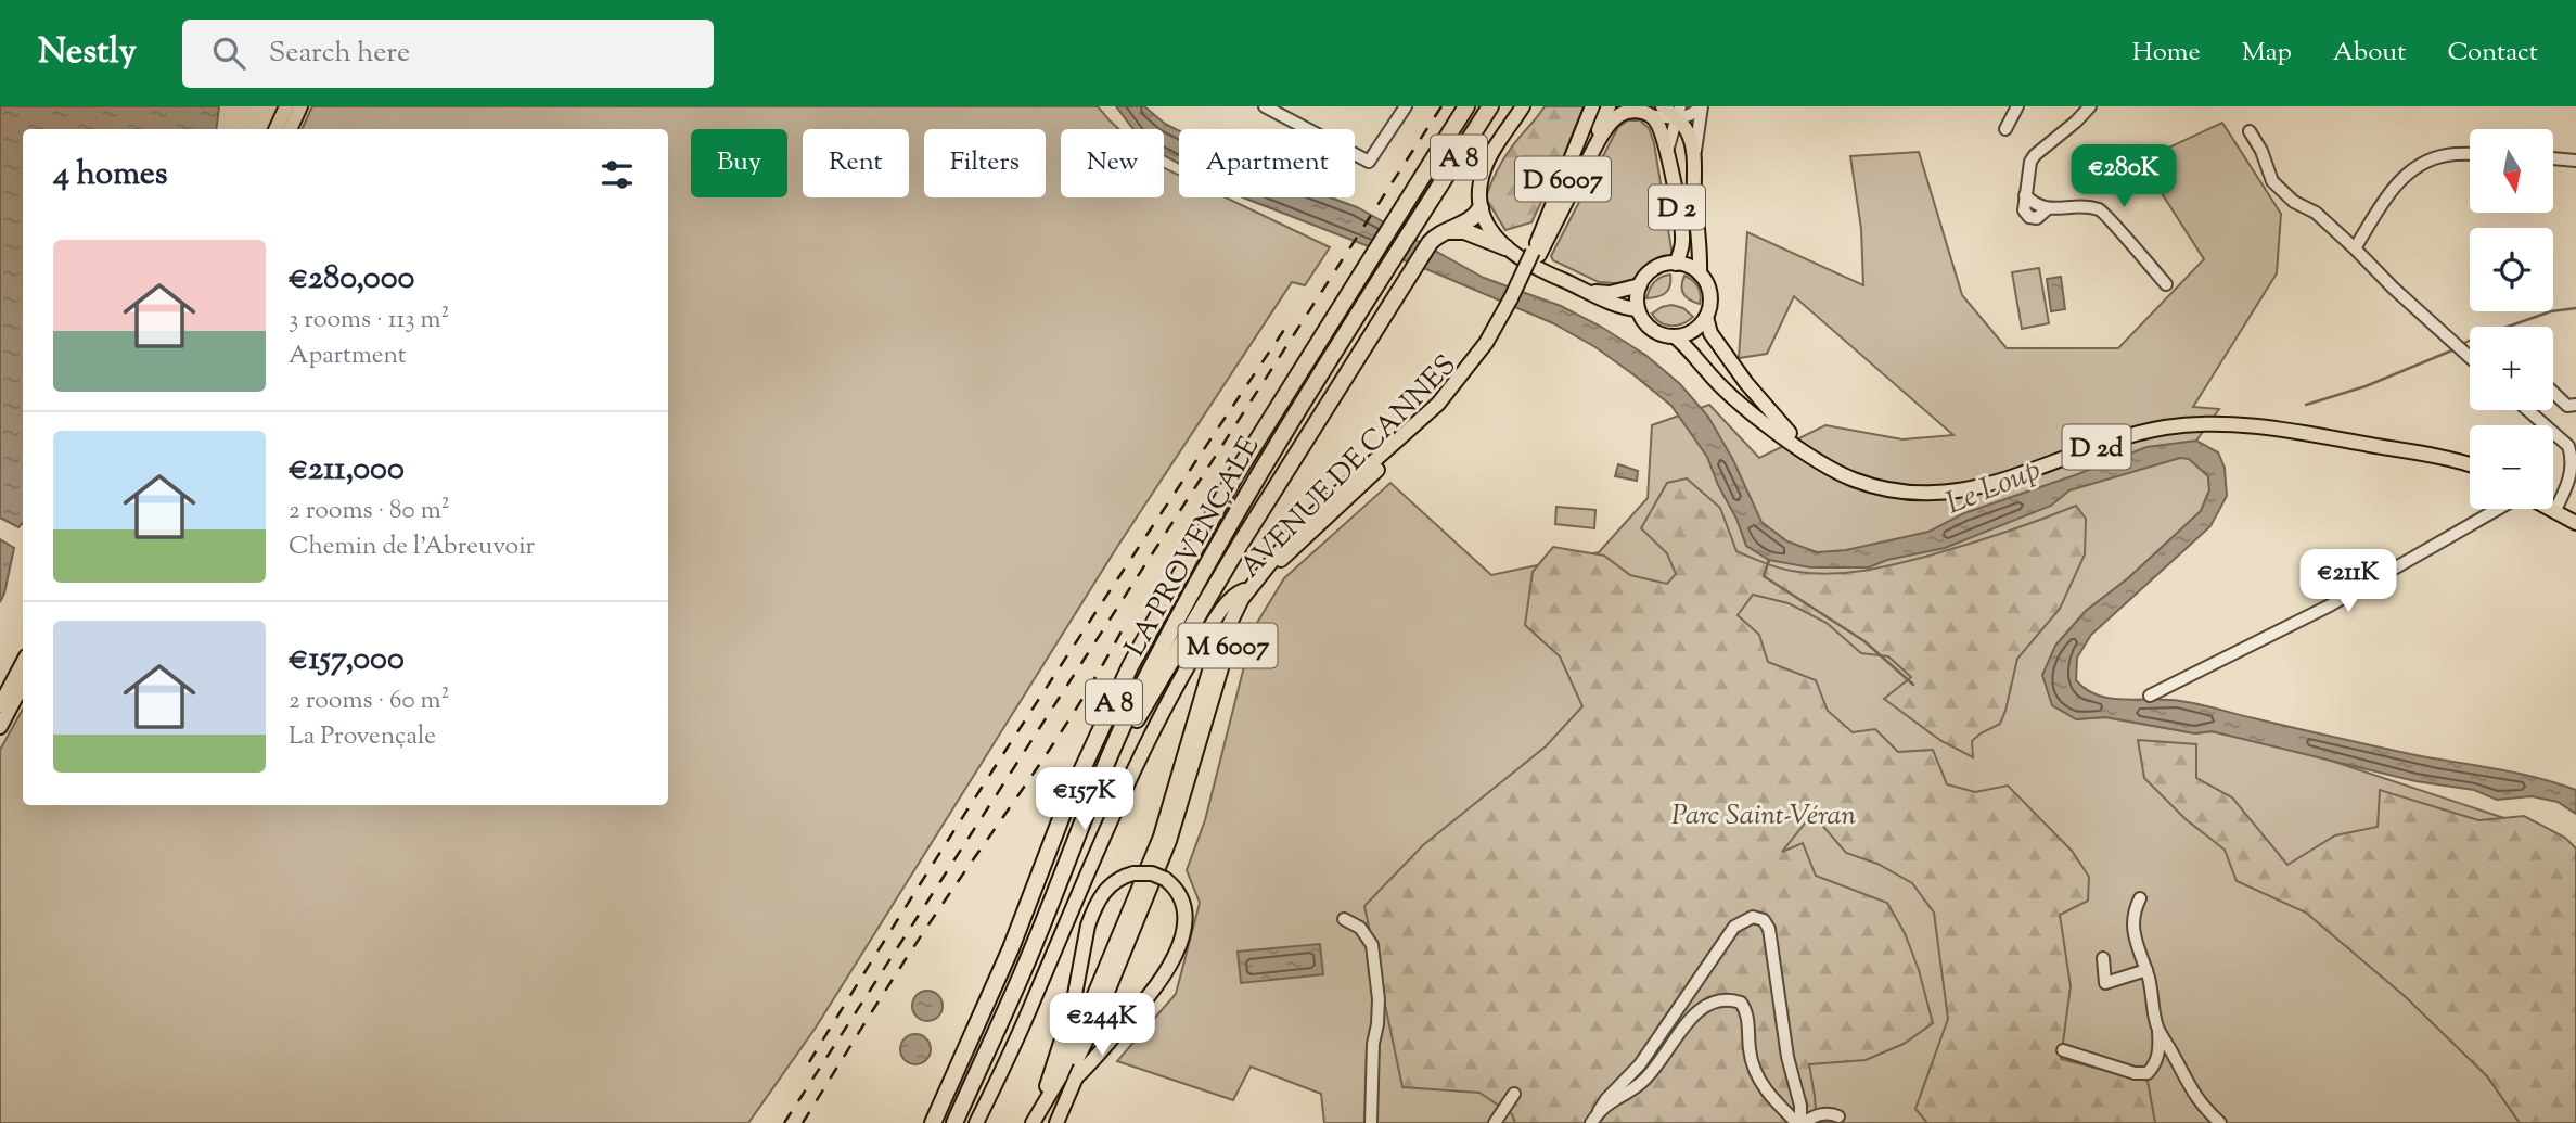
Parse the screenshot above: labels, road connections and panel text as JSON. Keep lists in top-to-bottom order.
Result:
{
  "streets": {
    "highway": ["A 8", "LA PROVENÇALE"],
    "main road": [
      "D 6007",
      "D 2",
      "D 2d",
      "AVENUE DE CANNES",
      "M 6007"
    ]
  },
  "crossings": [
    ["D 2", "D 2d"]
  ],
  "water": ["Le Loup"],
  "parks": ["Parc Saint-Véran"],
  "north": "bottom",
  "page": {
    "header": "Nestly",
    "search": "Search here",
    "nav": [
      "Home",
      "Map",
      "About",
      "Contact"
    ],
    "map_buttons": ["+", "−"],
    "chip": [
      "Buy",
      "Rent",
      "Filters",
      "New",
      "Apartment"
    ],
    "heading": "4 homes",
    "price": [
      "€280K",
      "€211K",
      "€157K",
      "€244K"
    ],
    "list": [
      {
        "name": "€280,000",
        "note": "3 rooms · 113 m² · Apartment"
      },
      {
        "name": "€211,000",
        "note": "2 rooms · 80 m² · Chemin de l'Abreuvoir"
      },
      {
        "name": "€157,000",
        "note": "2 rooms · 60 m² · La Provençale"
      }
    ]
  }
}
